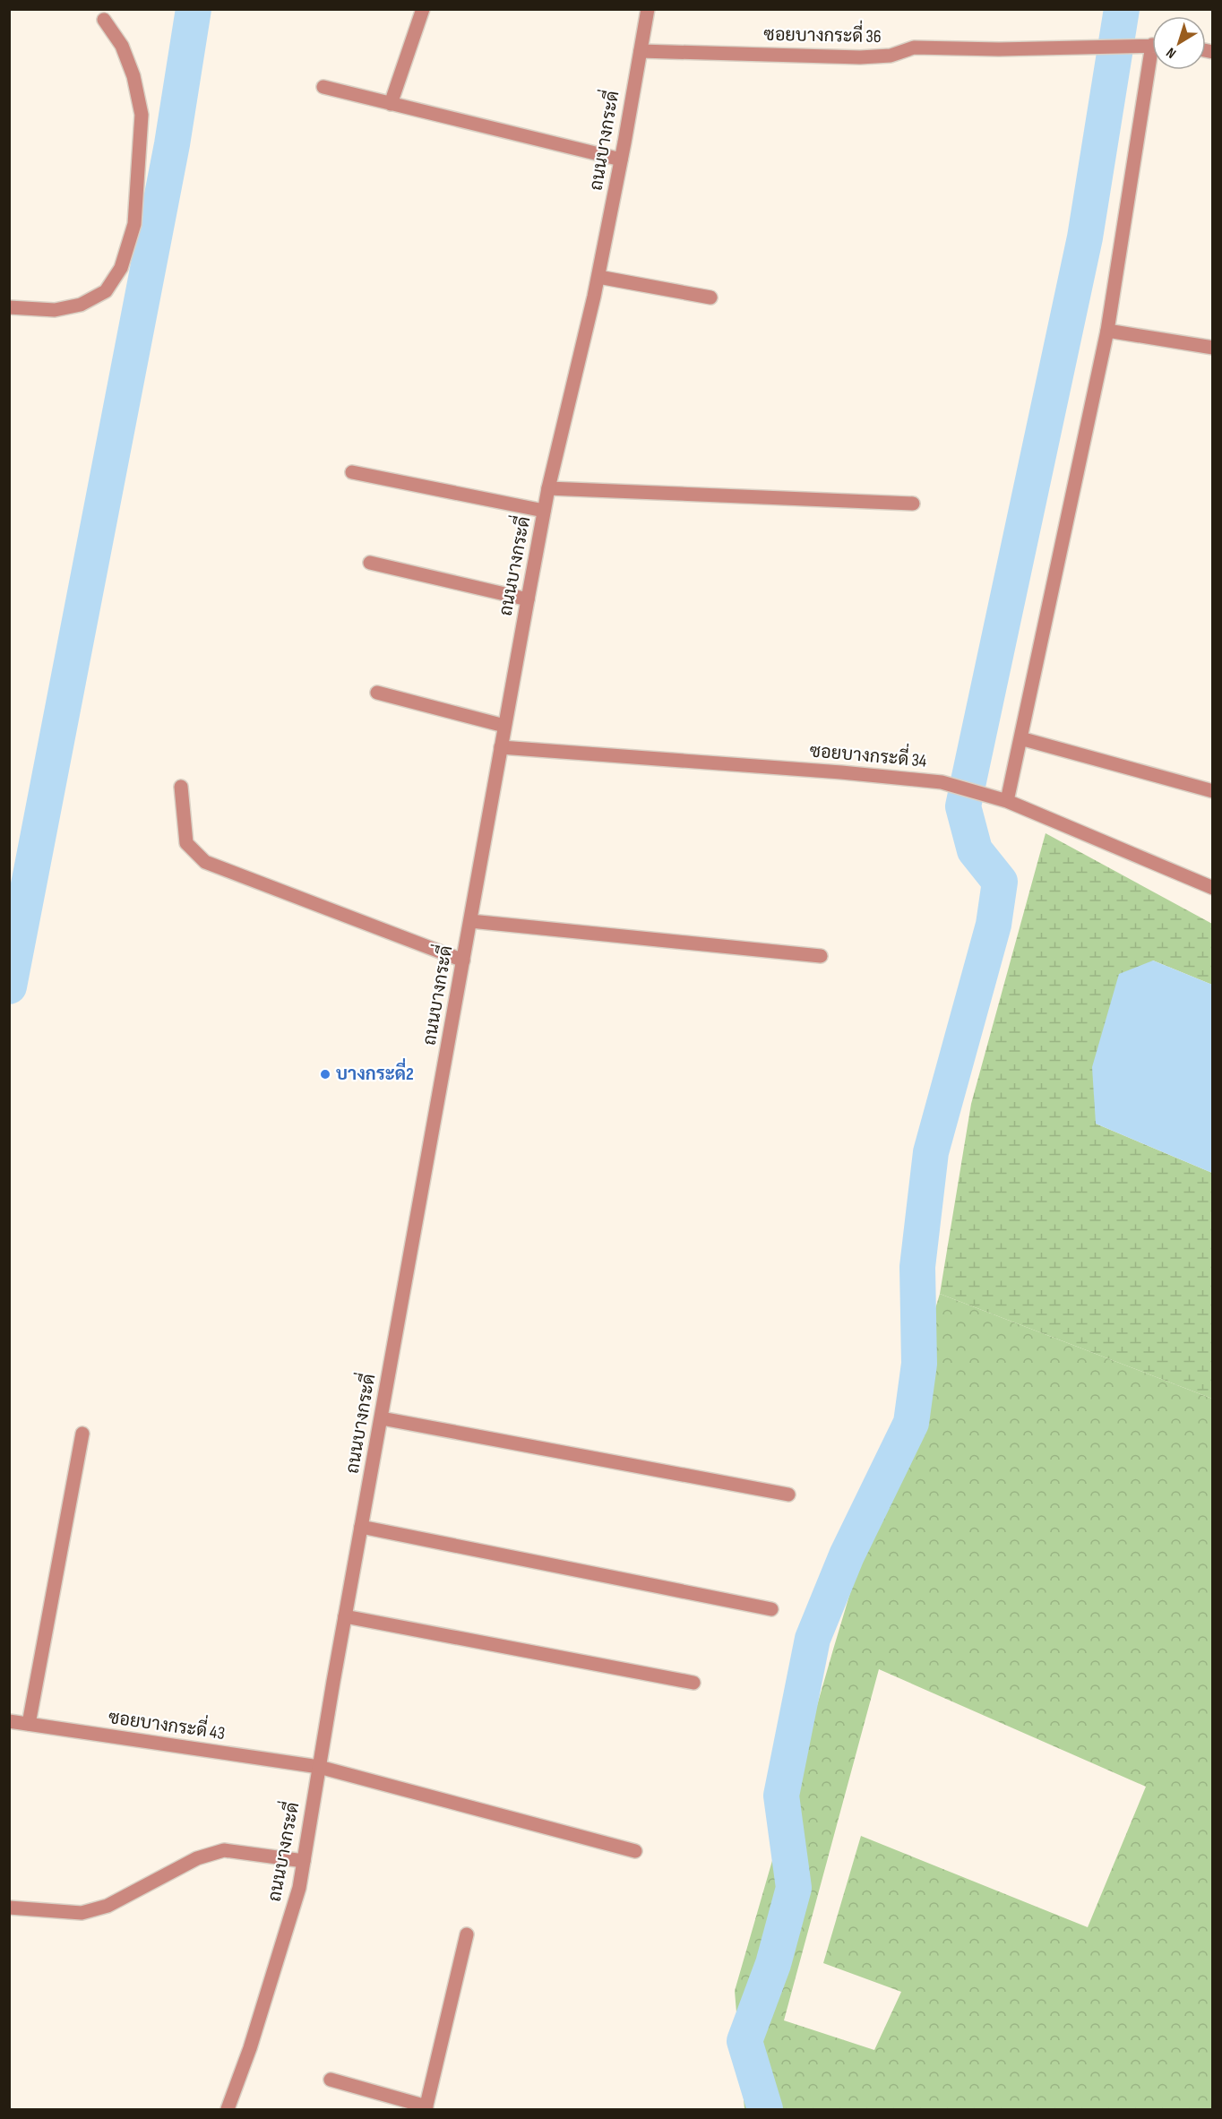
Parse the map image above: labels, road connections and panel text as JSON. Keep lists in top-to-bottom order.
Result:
{
  "streets": {
    "street": [
      "ซอยบางกระดี่ 36",
      "ถนนบางกระดี่",
      "ซอยบางกระดี่ 34",
      "ซอยบางกระดี่ 43"
    ]
  },
  "crossings": [
    ["ซอยบางกระดี่ 36", "ถนนบางกระดี่"],
    ["ถนนบางกระดี่", "ซอยบางกระดี่ 34"],
    ["ถนนบางกระดี่", "ซอยบางกระดี่ 43"]
  ],
  "places": ["บางกระดี่2"],
  "north": "bottom left"
}
